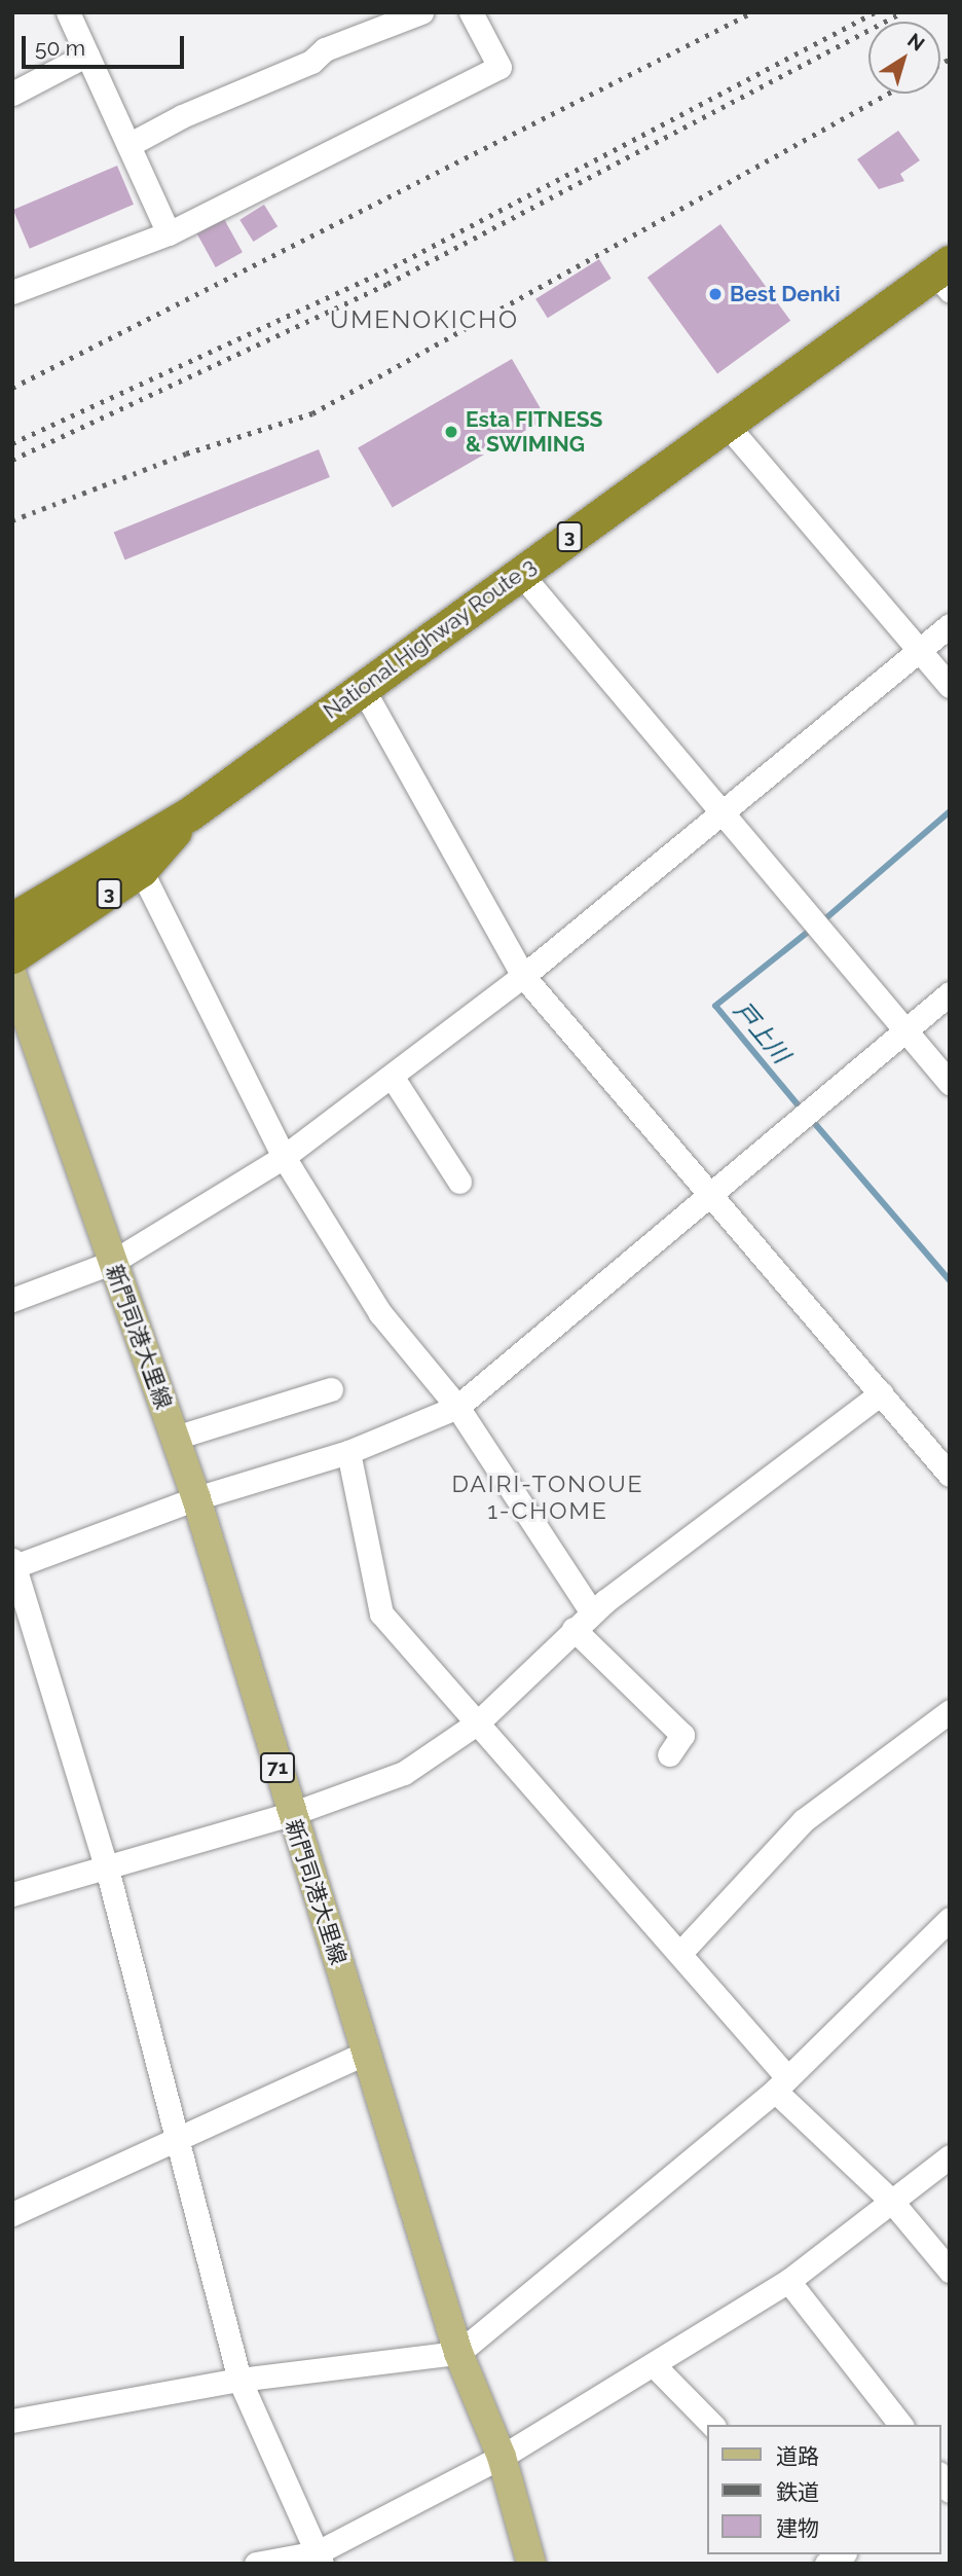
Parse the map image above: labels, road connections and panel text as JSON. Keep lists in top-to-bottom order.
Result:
{
  "streets": {
    "highway": ["3", "National Highway Route 3"],
    "main road": ["新門司港大里線", "71"]
  },
  "districts": ["UMENOKICHO", "DAIRI-TONOUE 1-CHOME"],
  "water": ["戸上川"],
  "places": ["Best Denki", "Esta FITNESS & SWIMING"],
  "legend": ["道路", "鉄道", "建物"],
  "scale_bar": "50 m",
  "north": "top right"
}
